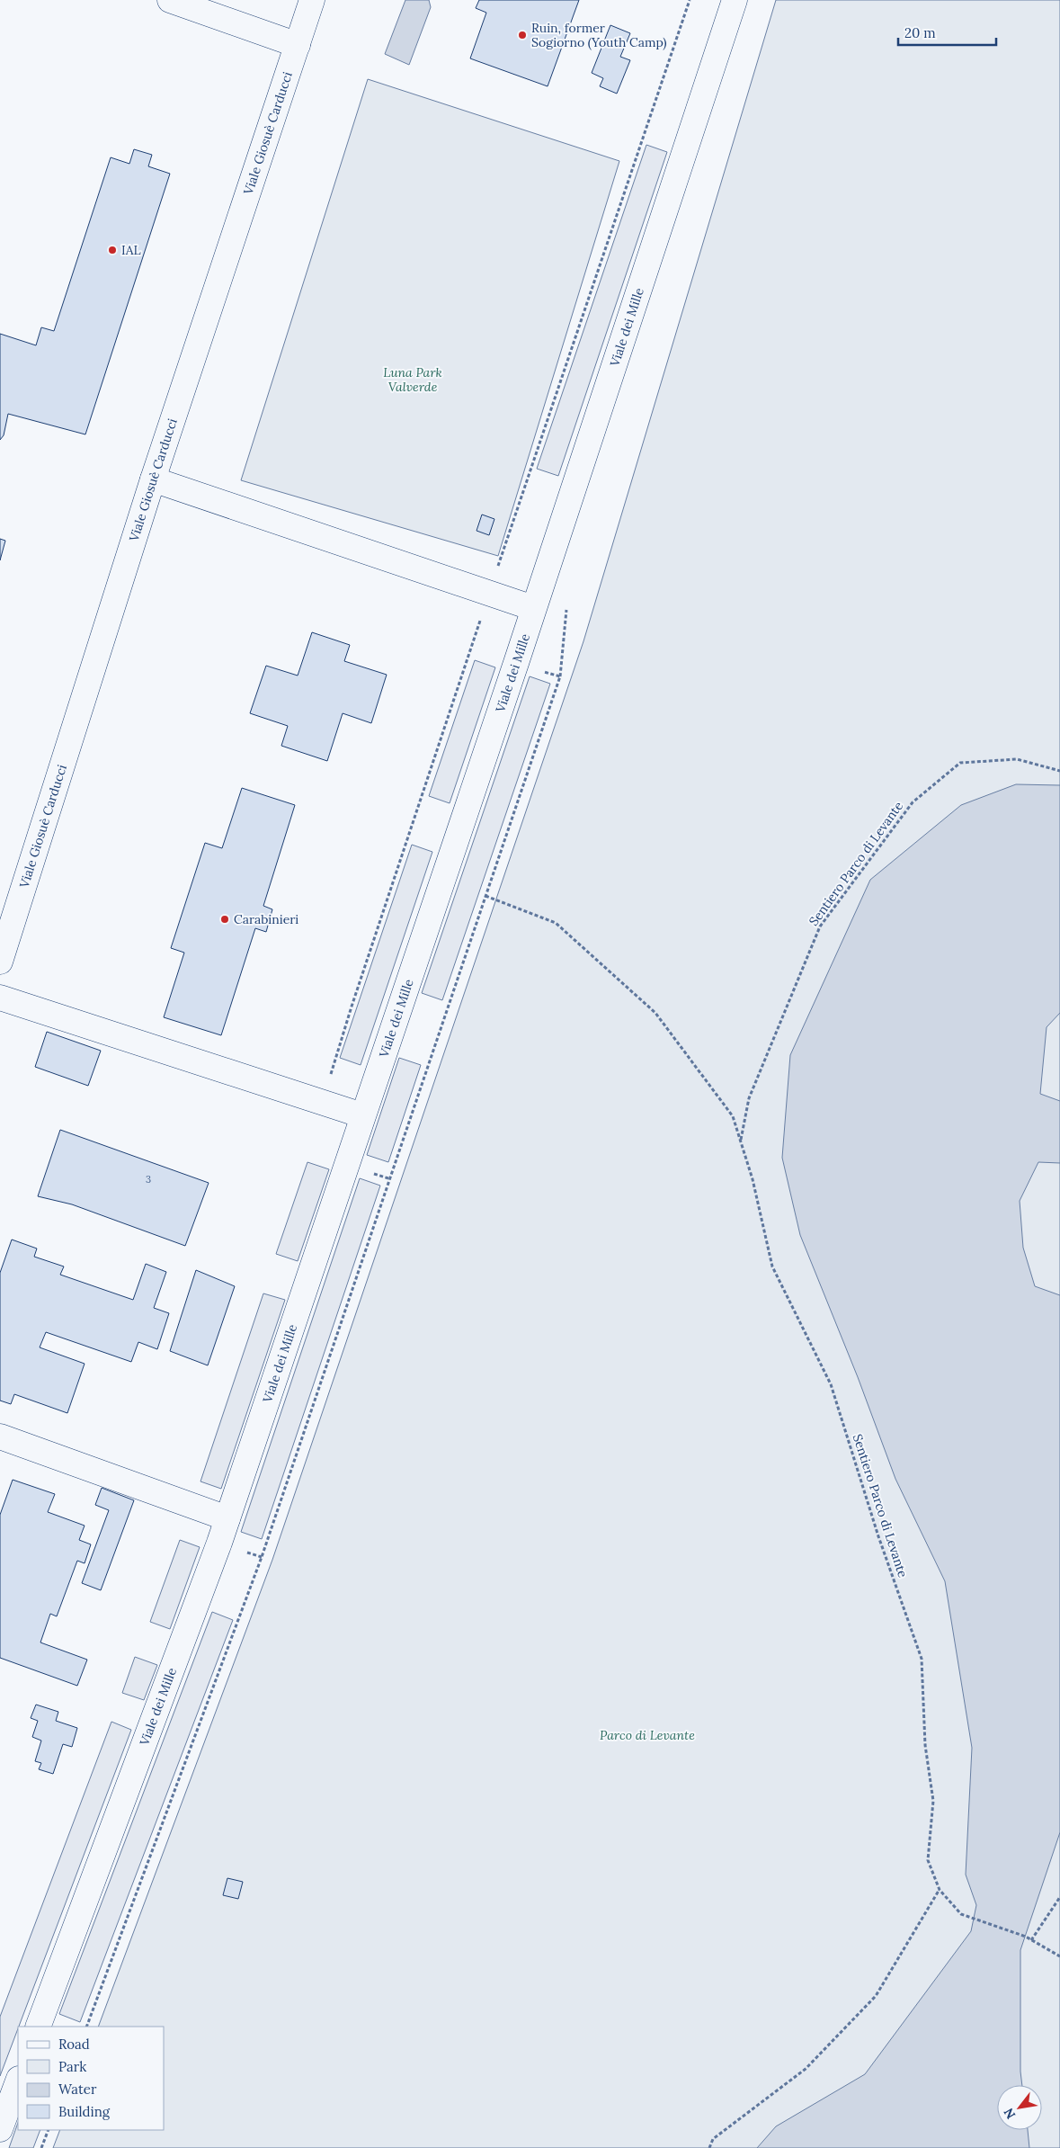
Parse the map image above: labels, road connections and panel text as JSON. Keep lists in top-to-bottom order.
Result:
{
  "streets": {
    "street": ["Viale Giosuè Carducci", "Viale dei Mille"],
    "path": ["Sentiero Parco di Levante"]
  },
  "parks": ["Luna Park Valverde", "Parco di Levante"],
  "places": ["Ruin, former Sogiorno (Youth Camp)", "IAL", "Carabinieri"],
  "house_numbers": ["3"],
  "legend": [
    "Road",
    "Park",
    "Water",
    "Building"
  ],
  "scale_bar": "20 m",
  "north": "bottom left"
}
